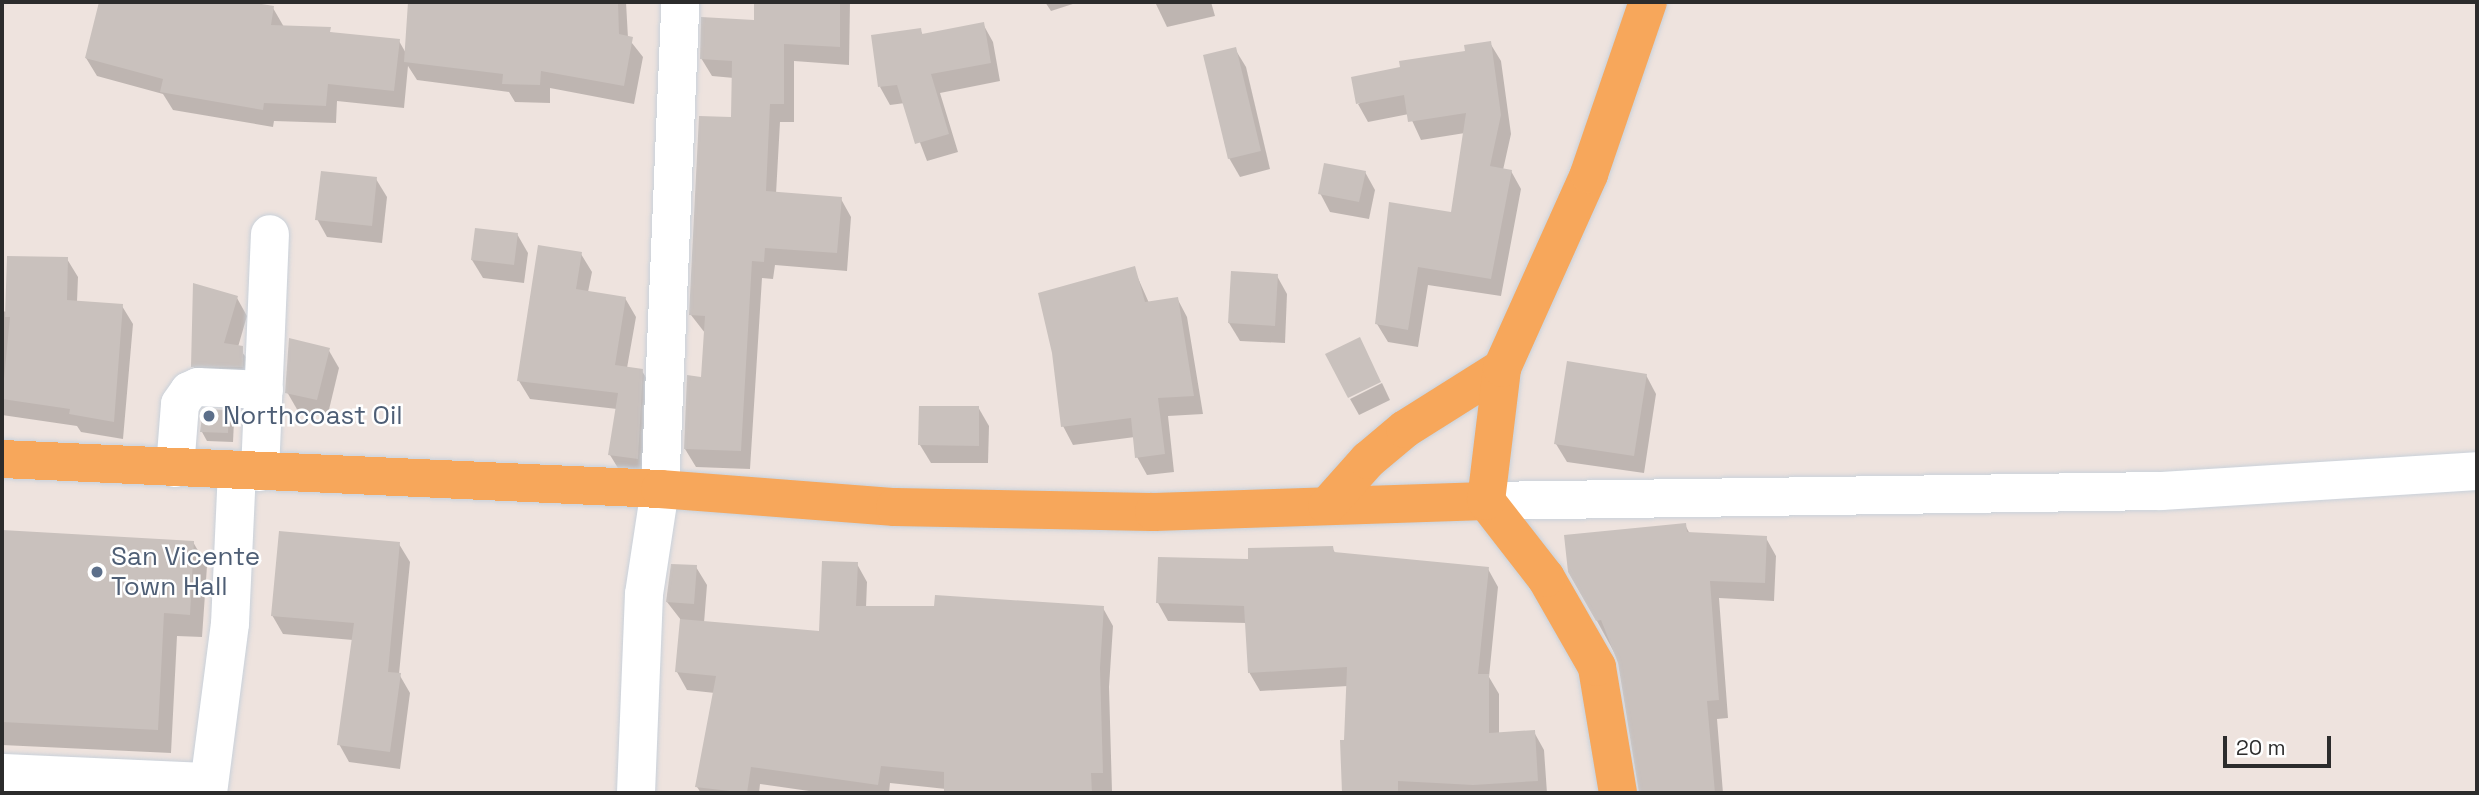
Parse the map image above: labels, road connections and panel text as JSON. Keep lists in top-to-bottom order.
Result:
{
  "places": ["Northcoast Oil", "San Vicente Town Hall"],
  "scale_bar": "20 m"
}
